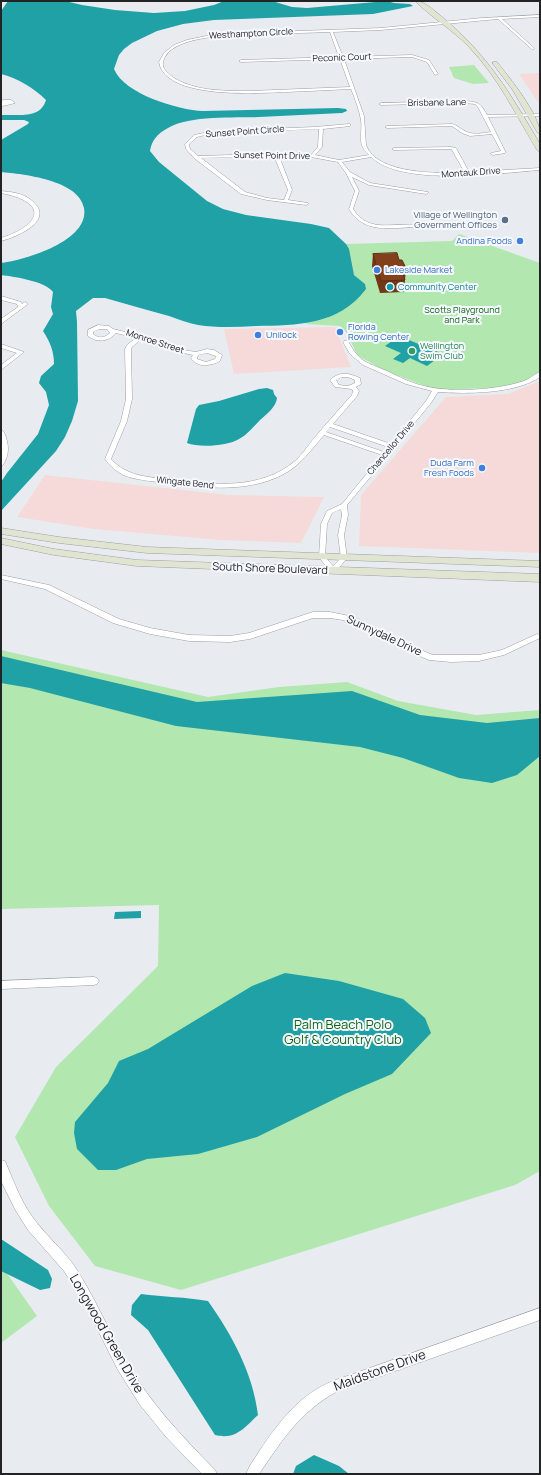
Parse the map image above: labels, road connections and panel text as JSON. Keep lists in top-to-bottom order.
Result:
{
  "streets": {
    "main road": ["South Shore Boulevard"],
    "street": [
      "Westhampton Circle",
      "Peconic Court",
      "Brisbane Lane",
      "Sunset Point Circle",
      "Sunset Point Drive",
      "Montauk Drive",
      "Monroe Street",
      "Chancellor Drive",
      "Wingate Bend",
      "Sunnydale Drive",
      "Longwood Green Drive",
      "Maidstone Drive"
    ]
  },
  "crossings": [
    ["Sunset Point Circle", "Sunset Point Drive"],
    ["Sunset Point Drive", "Montauk Drive"],
    ["Monroe Street", "Wingate Bend"],
    ["Chancellor Drive", "South Shore Boulevard"]
  ],
  "parks": ["Scotts Playground and Park", "Palm Beach Polo Golf & Country Club"],
  "places": [
    "Village of Wellington Government Offices",
    "Andina Foods",
    "Lakeside Market",
    "Community Center",
    "Florida Rowing Center",
    "Unilock",
    "Wellington Swim Club",
    "Duda Farm Fresh Foods"
  ]
}
